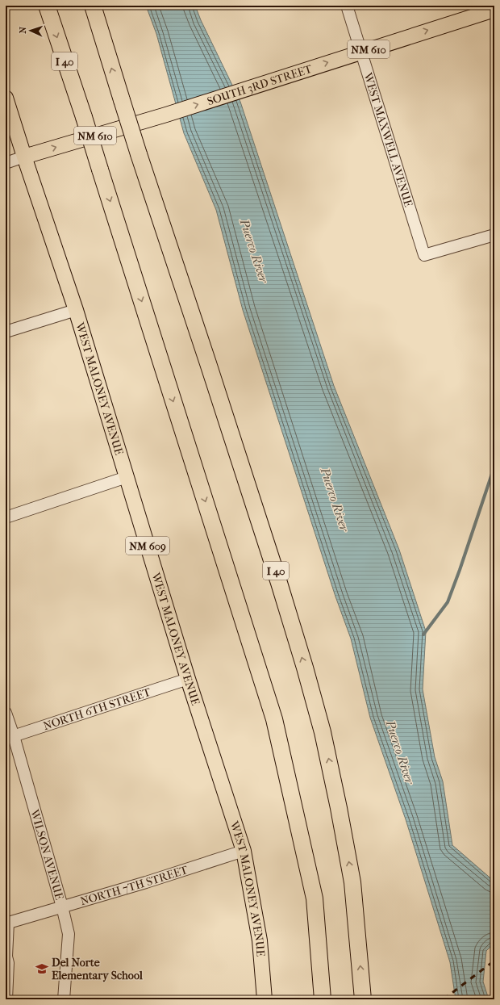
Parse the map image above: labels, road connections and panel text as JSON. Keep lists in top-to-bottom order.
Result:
{
  "streets": {
    "highway": ["I 40"],
    "main road": [
      "NM 610",
      "SOUTH 3RD STREET",
      "WEST MALONEY AVENUE",
      "NM 609"
    ],
    "street": [
      "WEST MAXWELL AVENUE",
      "NORTH 6TH STREET",
      "WILSON AVENUE",
      "NORTH 7TH STREET"
    ]
  },
  "crossings": [
    ["SOUTH 3RD STREET", "WEST MAXWELL AVENUE"],
    ["SOUTH 3RD STREET", "WEST MALONEY AVENUE"],
    ["WEST MALONEY AVENUE", "NORTH 6TH STREET"],
    ["WEST MALONEY AVENUE", "NORTH 7TH STREET"],
    ["NORTH 6TH STREET", "WILSON AVENUE"],
    ["WILSON AVENUE", "NORTH 7TH STREET"]
  ],
  "one_way": ["SOUTH 3RD STREET"],
  "water": ["Puerco River"],
  "places": {
    "school or university": ["Del Norte Elementary School"]
  },
  "north": "left"
}
